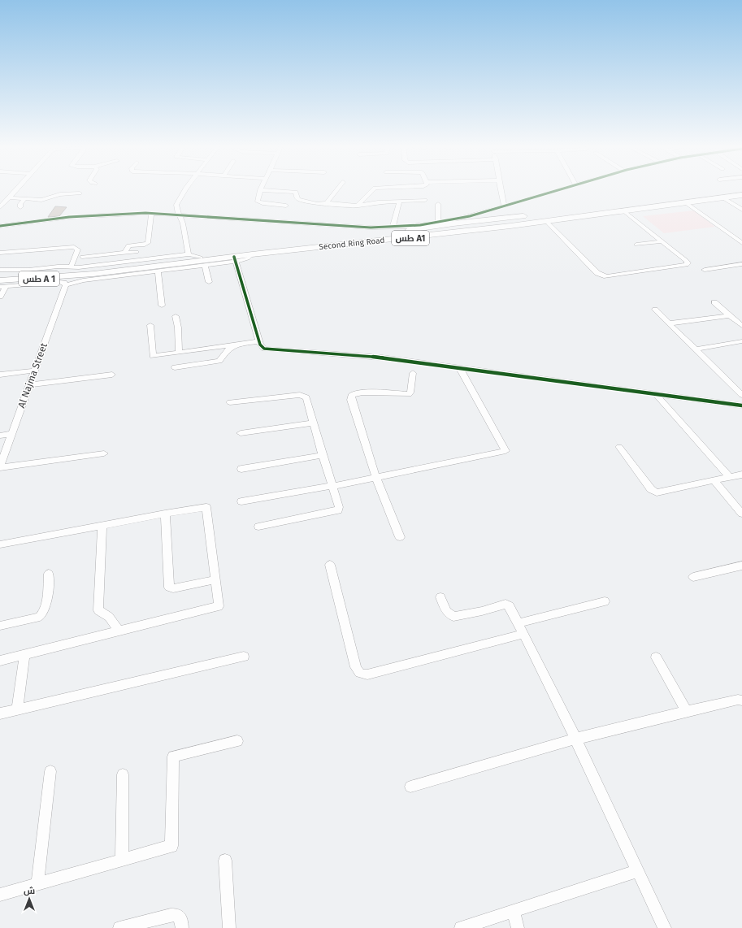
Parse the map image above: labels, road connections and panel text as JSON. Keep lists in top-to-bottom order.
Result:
{
  "streets": {
    "highway": ["طس A1", "Second Ring Road"],
    "street": ["Al Najma Street"]
  },
  "north": "top"
}
